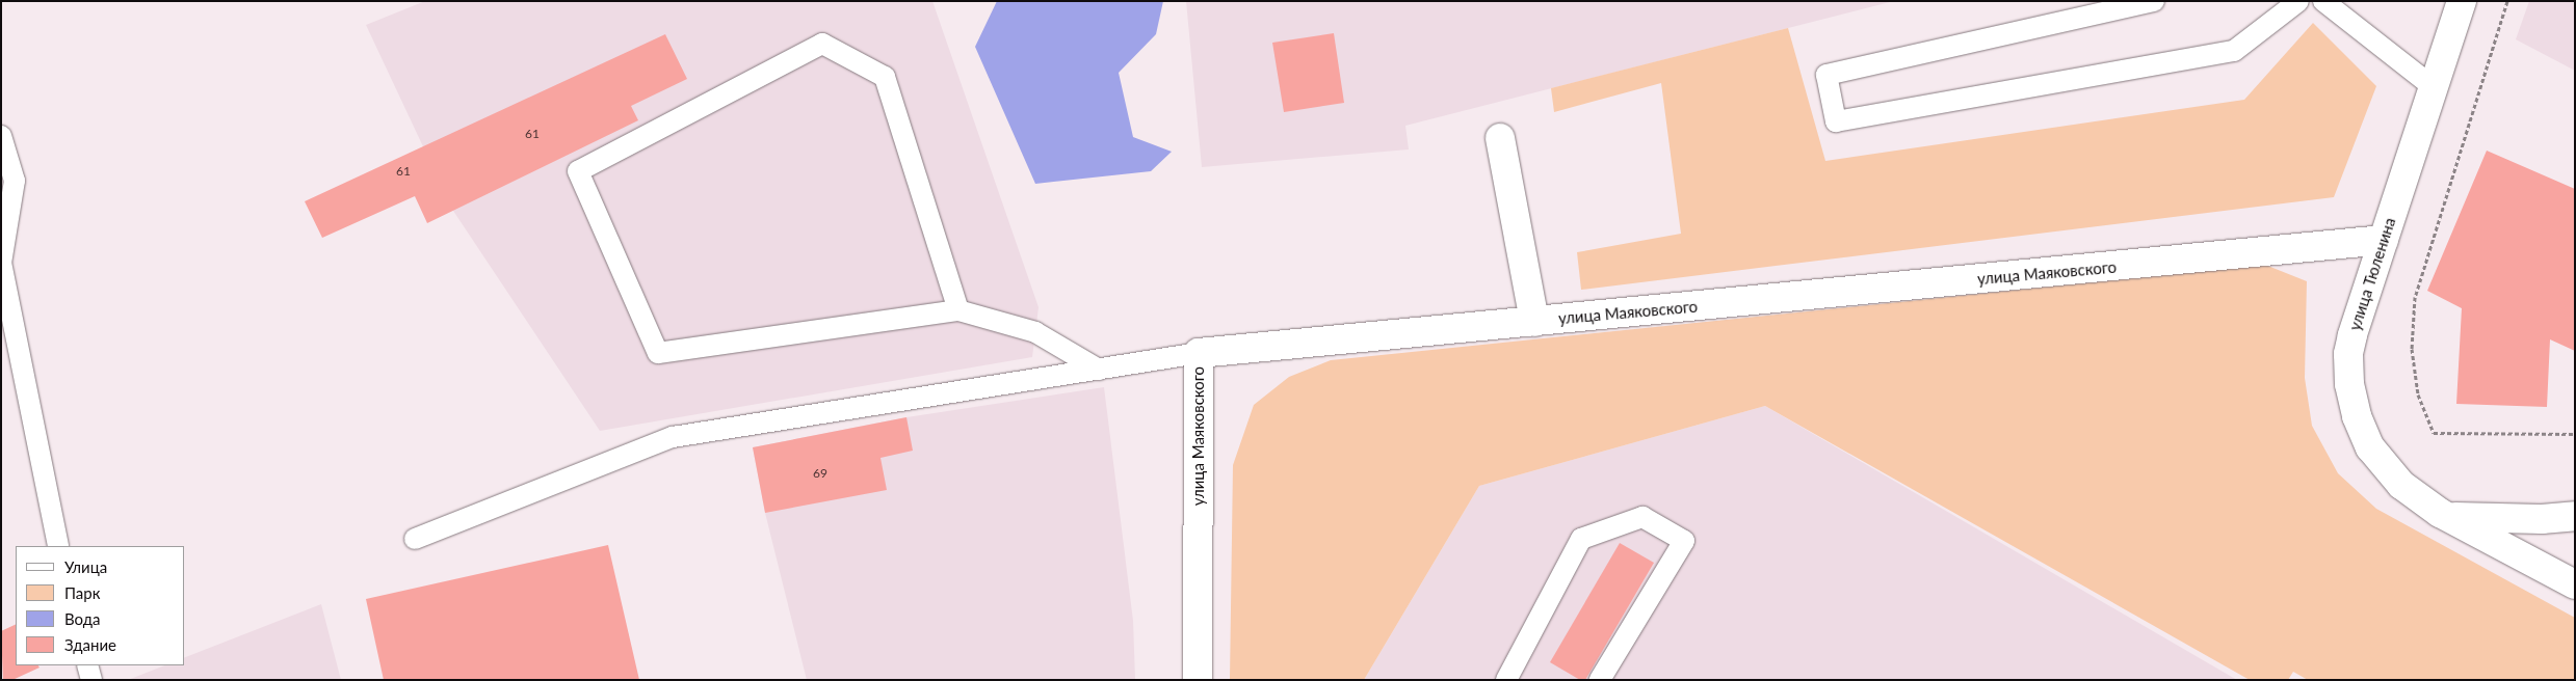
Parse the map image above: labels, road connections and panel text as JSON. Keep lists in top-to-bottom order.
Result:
{
  "streets": {
    "street": ["улица Маяковского", "улица Тюленина"]
  },
  "crossings": [
    ["улица Маяковского", "улица Тюленина"]
  ],
  "house_numbers": ["61", "61", "69"],
  "legend": [
    "Улица",
    "Парк",
    "Вода",
    "Здание"
  ]
}
